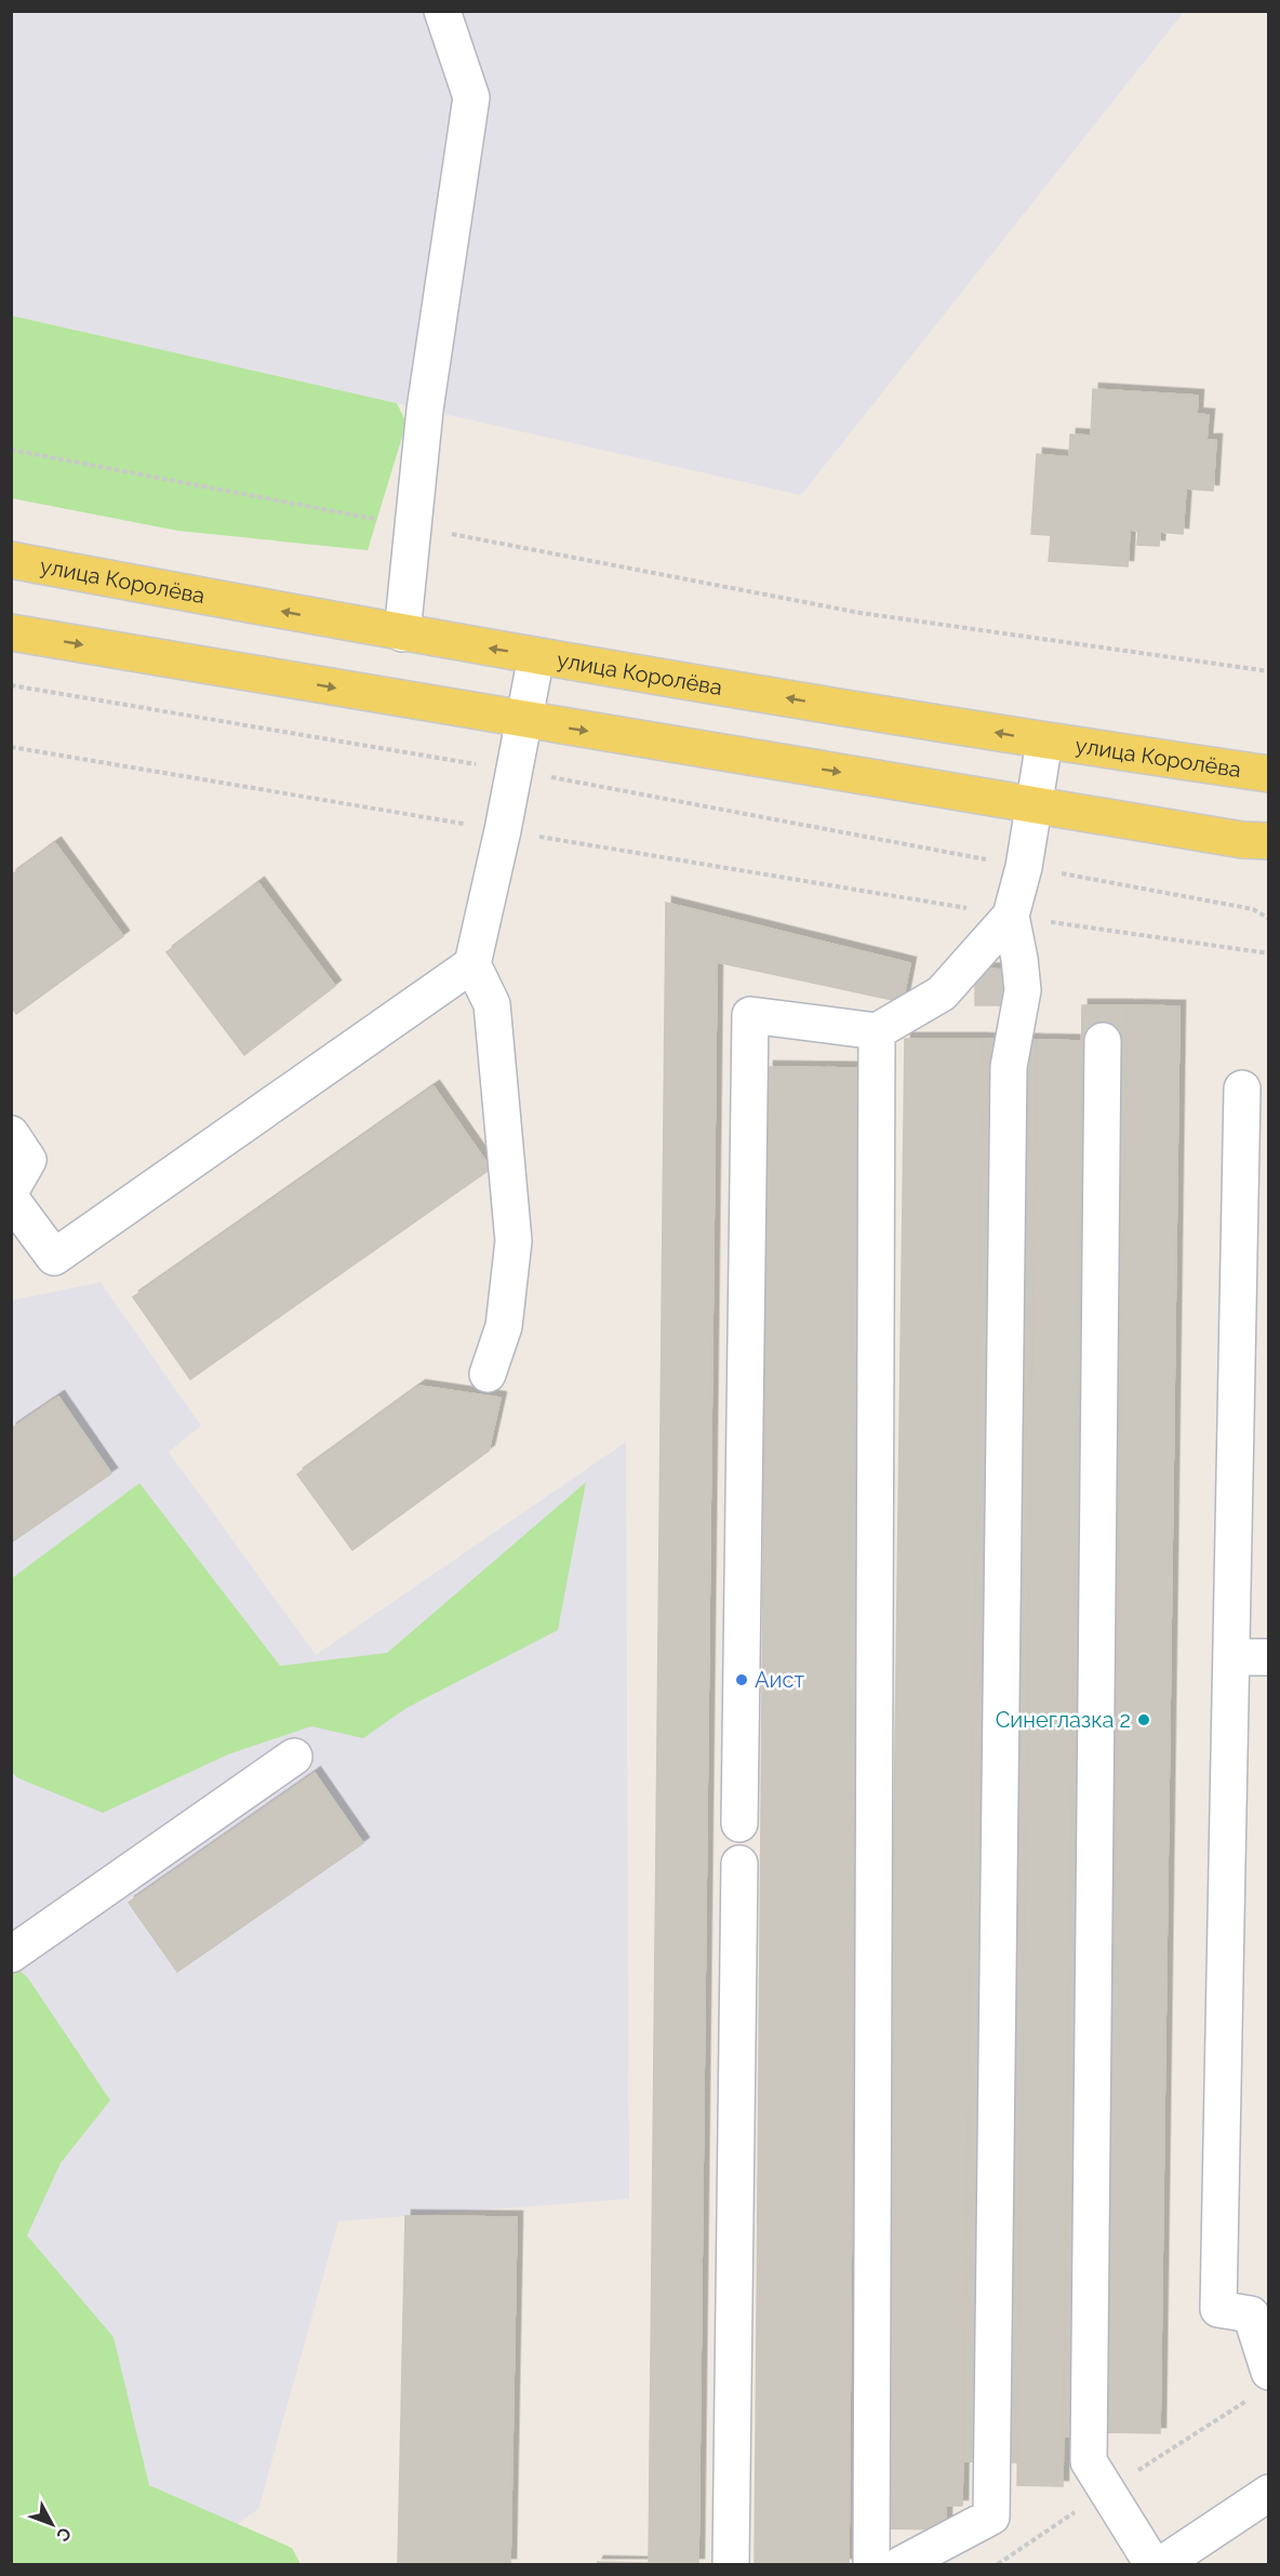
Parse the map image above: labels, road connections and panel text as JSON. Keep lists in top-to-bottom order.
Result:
{
  "streets": {
    "main road": ["улица Королёва"]
  },
  "places": ["Аист", "Синеглазка 2"],
  "north": "bottom right"
}
